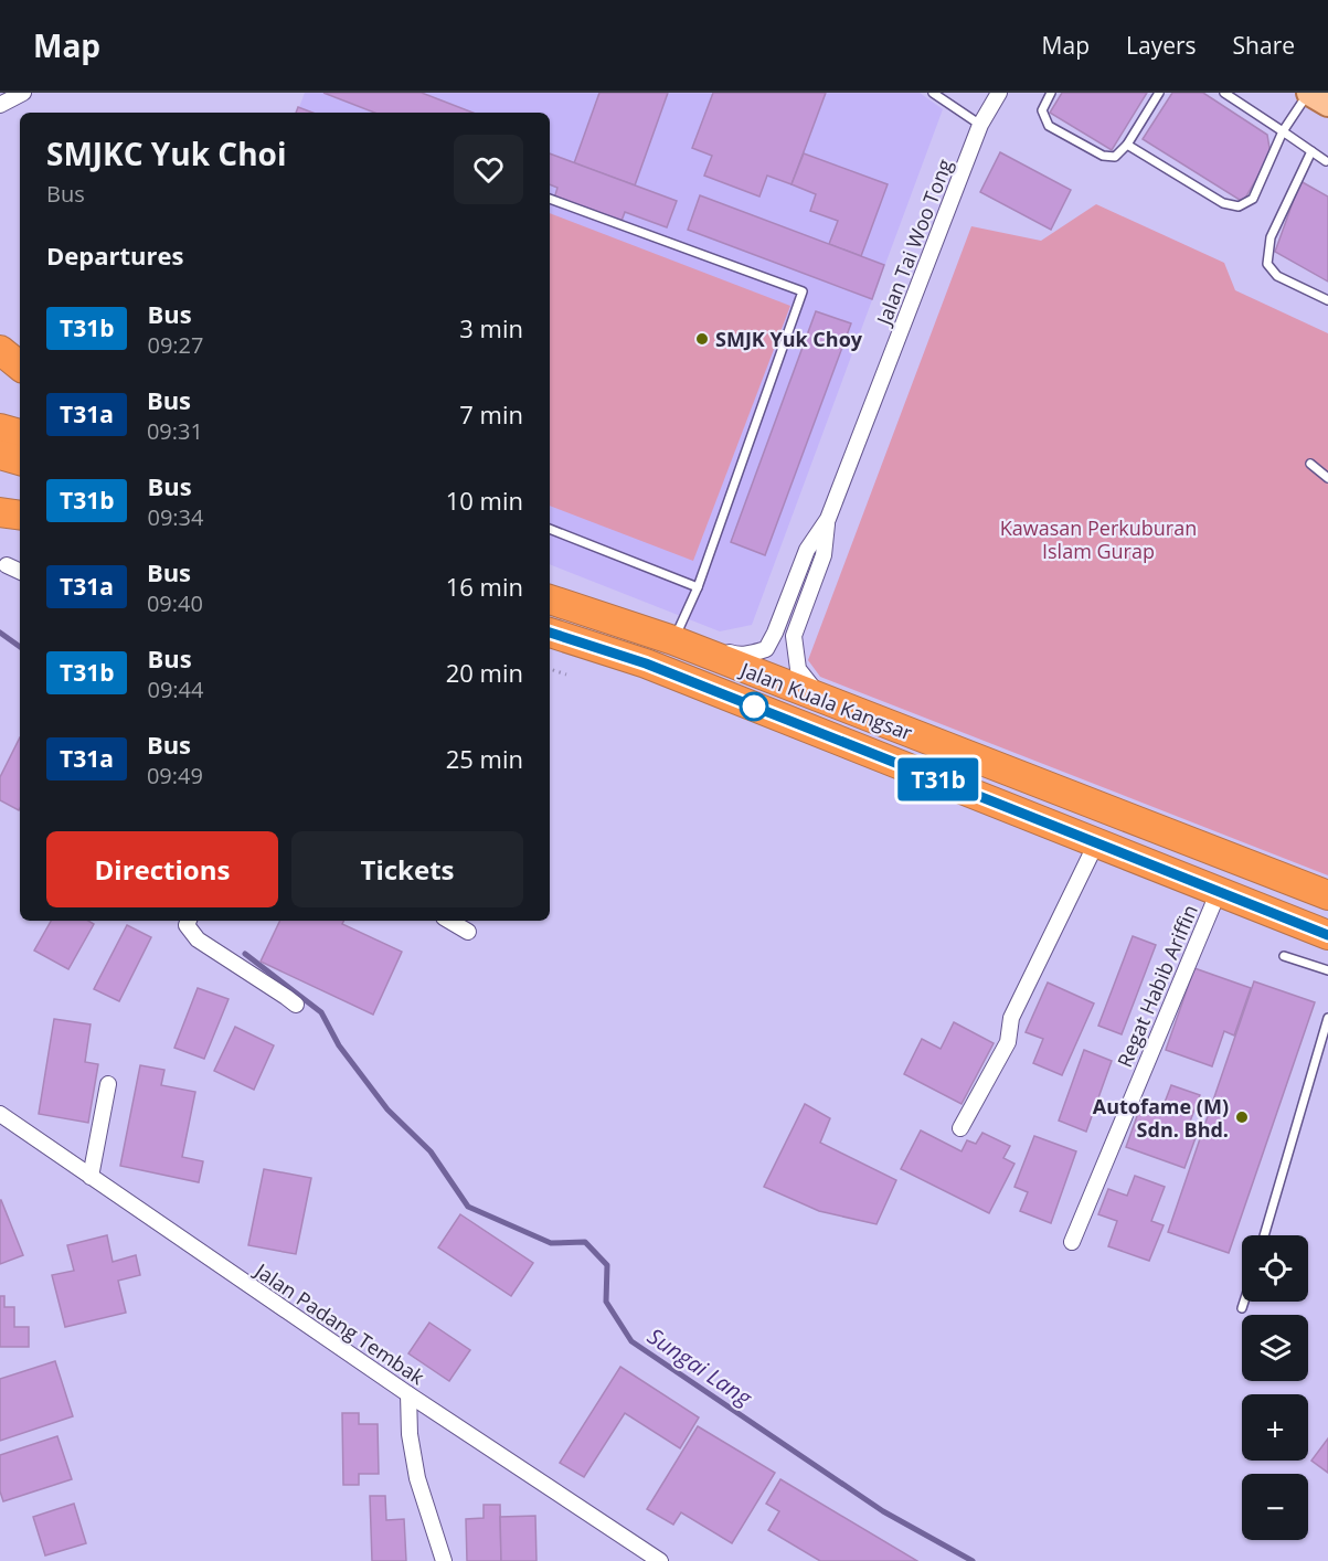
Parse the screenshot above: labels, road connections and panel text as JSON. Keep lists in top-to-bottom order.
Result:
{
  "streets": {
    "highway": ["Jalan Kuala Kangsar"],
    "street": ["Jalan Tai Woo Tong", "Regat Habib Ariffin", "Jalan Padang Tembak"]
  },
  "crossings": [
    ["Jalan Tai Woo Tong", "Jalan Kuala Kangsar"],
    ["Jalan Kuala Kangsar", "Regat Habib Ariffin"]
  ],
  "water": ["Sungai Lang"],
  "parks": ["Kawasan Perkuburan Islam Gurap"],
  "places": ["SMJK Yuk Choy", "Autofame (M) Sdn. Bhd."],
  "lines": ["bus line T31b"],
  "page": {
    "header": "Map",
    "nav": ["Map", "Layers", "Share"],
    "on_map": "T31b",
    "heading": [
      ["SMJKC Yuk Choi", "Bus"],
      "Departures"
    ],
    "list": [
      {
        "mark": "T31b",
        "name": "Bus",
        "note": "09:27",
        "value": "3 min"
      },
      {
        "mark": "T31a",
        "name": "Bus",
        "note": "09:31",
        "value": "7 min"
      },
      {
        "mark": "T31b",
        "name": "Bus",
        "note": "09:34",
        "value": "10 min"
      },
      {
        "mark": "T31a",
        "name": "Bus",
        "note": "09:40",
        "value": "16 min"
      },
      {
        "mark": "T31b",
        "name": "Bus",
        "note": "09:44",
        "value": "20 min"
      },
      {
        "mark": "T31a",
        "name": "Bus",
        "note": "09:49",
        "value": "25 min"
      }
    ],
    "buttons": ["Directions", "Tickets"],
    "map_buttons": ["+", "−"]
  }
}
